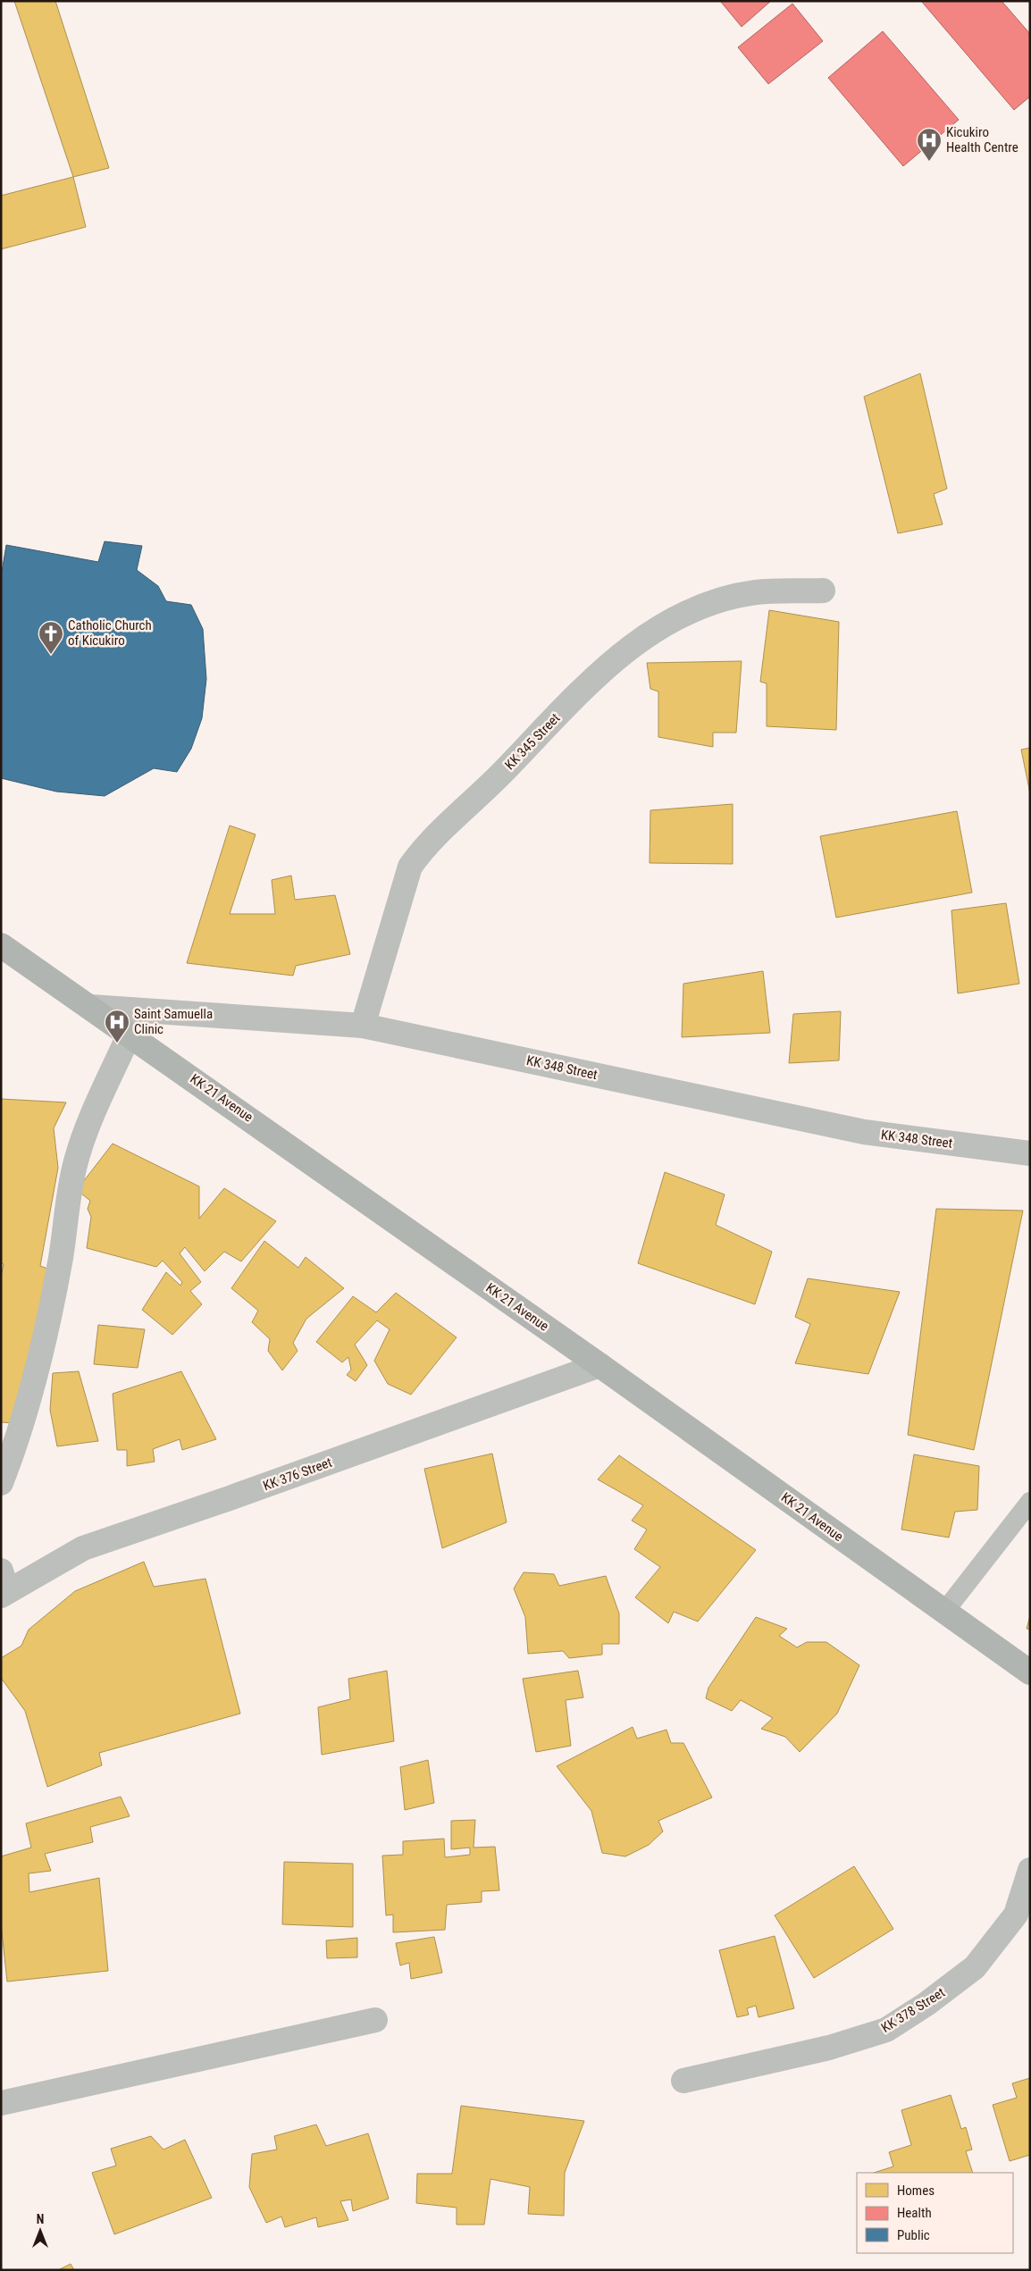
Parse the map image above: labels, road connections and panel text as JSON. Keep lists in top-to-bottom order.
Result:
{
  "streets": {
    "main road": ["KK 21 Avenue"],
    "street": [
      "KK 345 Street",
      "KK 348 Street",
      "KK 376 Street",
      "KK 378 Street"
    ]
  },
  "crossings": [
    ["KK 345 Street", "KK 348 Street"],
    ["KK 348 Street", "KK 21 Avenue"],
    ["KK 21 Avenue", "KK 376 Street"]
  ],
  "places": {
    "hospital": ["Kicukiro Health Centre", "Saint Samuella Clinic"],
    "church": ["Catholic Church of Kicukiro"]
  },
  "legend": ["Homes", "Health", "Public"],
  "north": "top"
}
